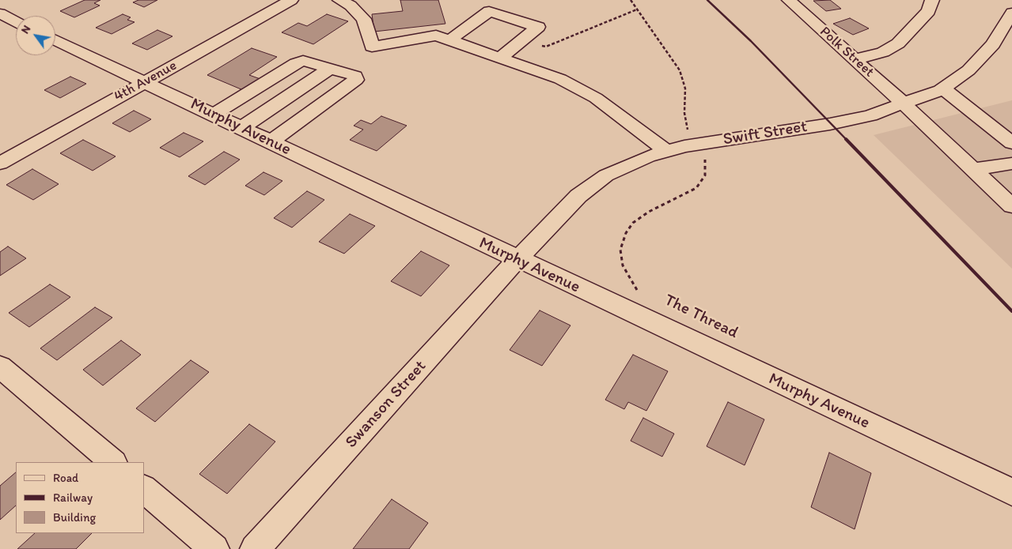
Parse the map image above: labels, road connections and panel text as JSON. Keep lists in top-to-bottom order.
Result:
{
  "streets": {
    "street": [
      "Polk Street",
      "4th Avenue",
      "Murphy Avenue",
      "Swift Street",
      "Swanson Street"
    ]
  },
  "crossings": [
    ["Polk Street", "Swift Street"],
    ["4th Avenue", "Murphy Avenue"],
    ["Murphy Avenue", "Swift Street"],
    ["Murphy Avenue", "Swanson Street"],
    ["Swift Street", "Swanson Street"]
  ],
  "legend": ["Road", "Railway", "Building"],
  "north": "top left"
}
